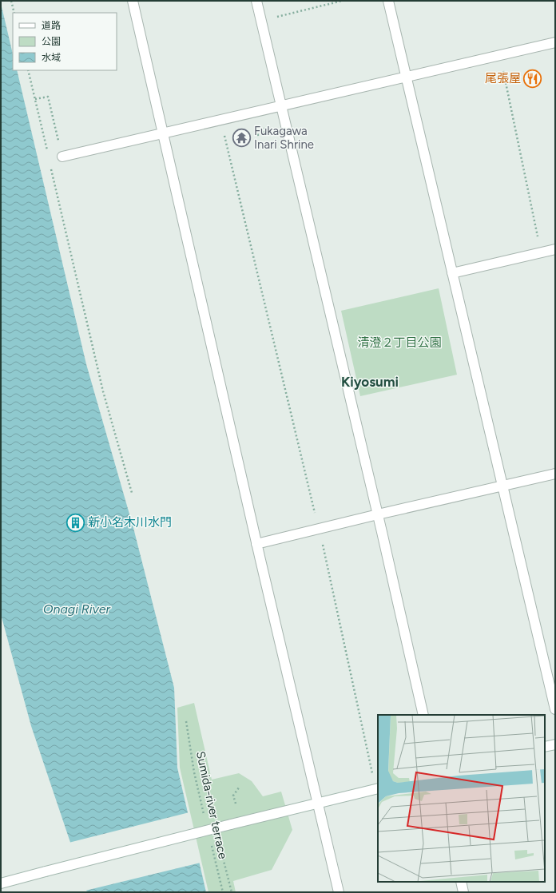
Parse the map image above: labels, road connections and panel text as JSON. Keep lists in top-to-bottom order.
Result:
{
  "streets": {
    "path": ["Sumida-river terrace"]
  },
  "districts": ["Kiyosumi"],
  "water": ["Onagi River"],
  "parks": ["清澄２丁目公園"],
  "places": {
    "restaurant": ["尾張屋"],
    "temple": ["Fukagawa Inari Shrine"],
    "building": ["新小名木川水門"]
  },
  "legend": ["道路", "公園", "水域"]
}
